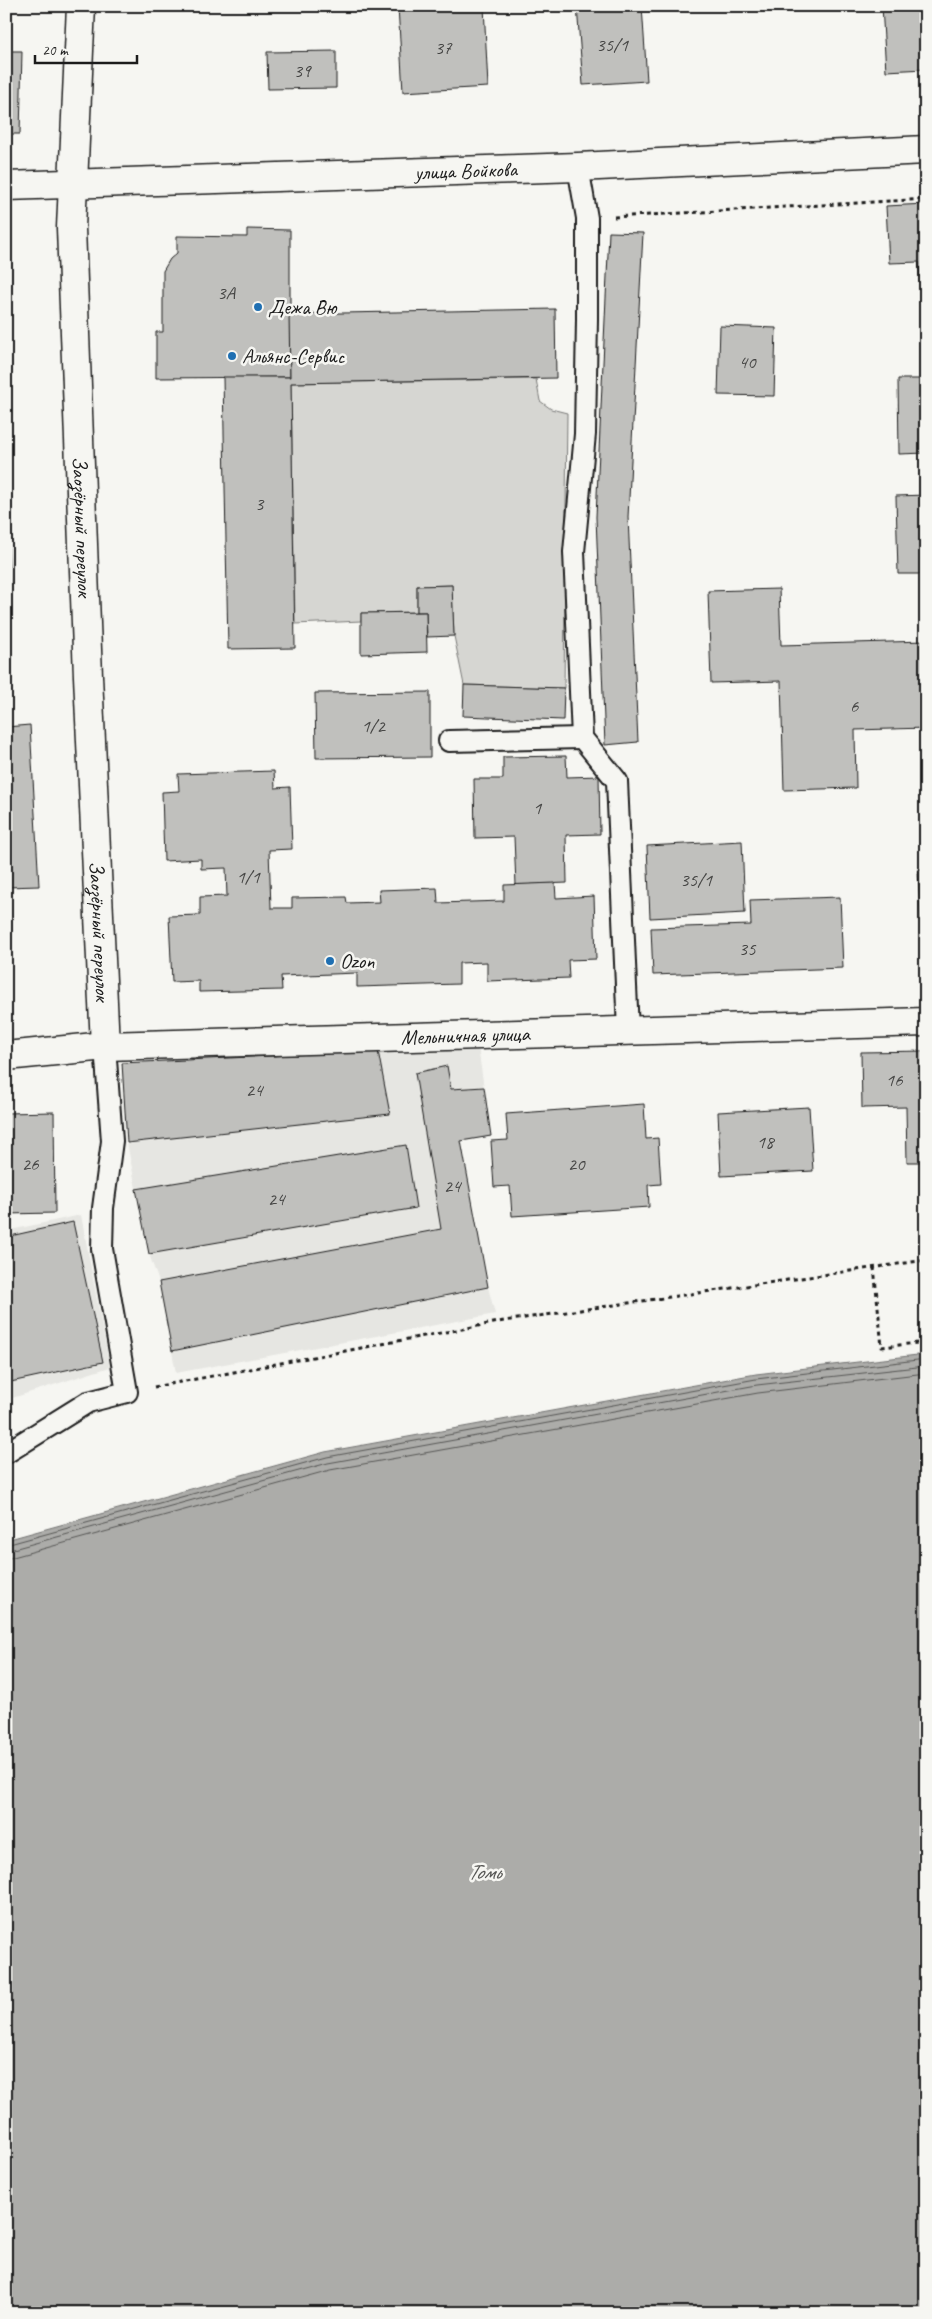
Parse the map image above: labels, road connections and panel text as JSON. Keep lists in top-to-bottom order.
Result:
{
  "streets": {
    "street": ["улица Войкова", "Заозёрный переулок", "Мельничная улица"]
  },
  "crossings": [
    ["улица Войкова", "Заозёрный переулок"],
    ["Заозёрный переулок", "Мельничная улица"]
  ],
  "water": ["Томь"],
  "places": ["Дежа Вю", "Альянс-Сервис", "Ozon"],
  "house_numbers": [
    "35/1",
    "37",
    "39",
    "3А",
    "40",
    "3",
    "6",
    "1/2",
    "1",
    "1/1",
    "35/1",
    "35",
    "16",
    "24",
    "18",
    "26",
    "20",
    "24",
    "24"
  ],
  "scale_bar": "20 m"
}
